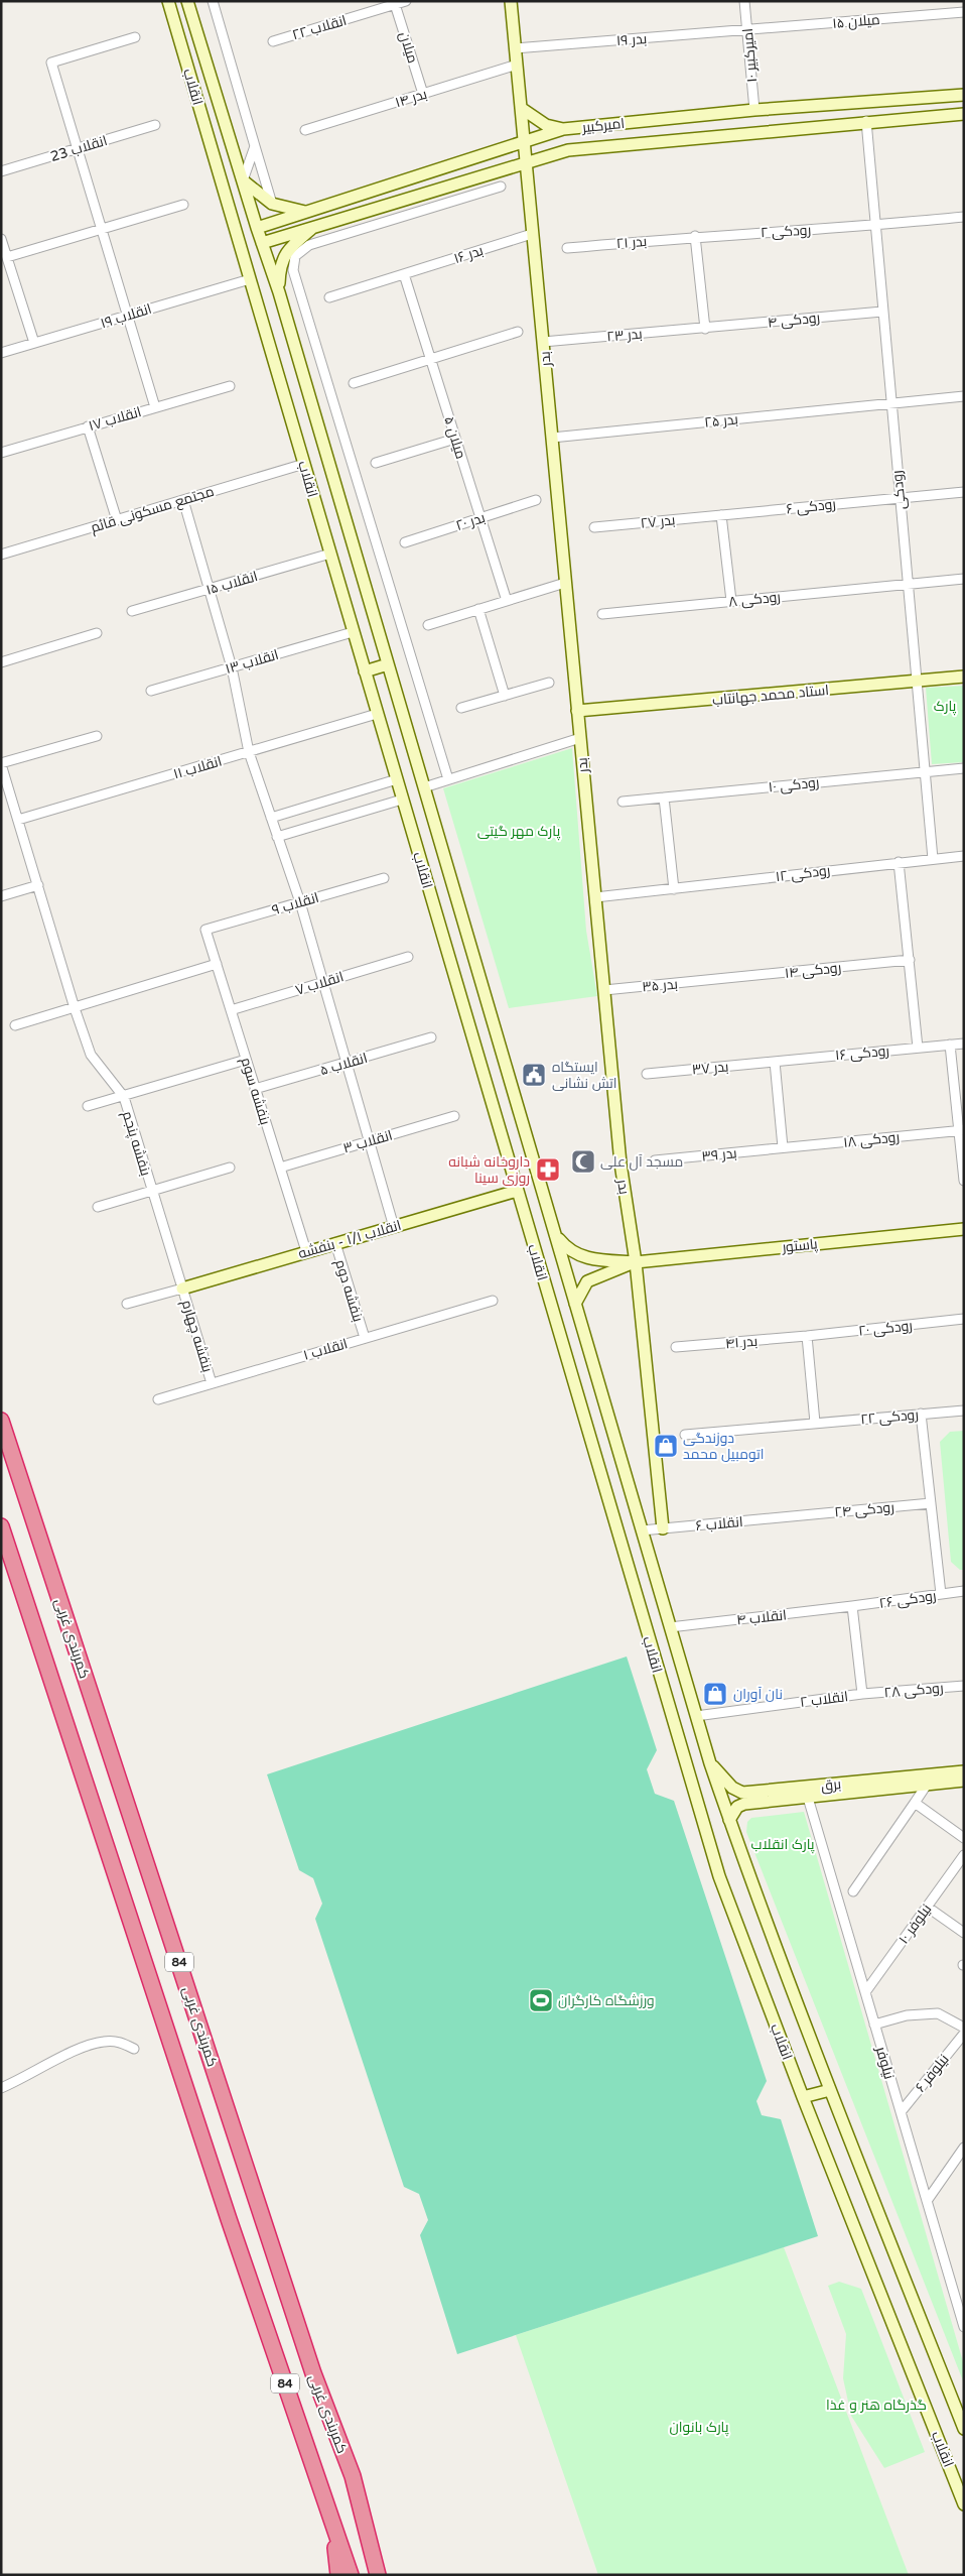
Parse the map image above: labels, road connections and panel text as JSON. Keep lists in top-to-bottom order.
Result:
{
  "streets": {
    "highway": ["کمربندی غربی", "84"],
    "main road": [
      "انقلاب",
      "امیرکبیر",
      "بدر",
      "استاد محمد جهانتاب",
      "انقلاب ۱/۱ - بنفشه",
      "پاستور",
      "برق"
    ],
    "street": [
      "میلان ۱۵",
      "انقلاب ۲۲",
      "بدر ۱۹",
      "میلان",
      "امیرکبیر ۱۰",
      "بدر ۱۴",
      "انقلاب 23",
      "رودکی ۲",
      "بدر ۲۱",
      "بدر ۱۶",
      "انقلاب ۱۹",
      "رودکی ۴",
      "بدر ۲۳",
      "انقلاب ۱۷",
      "بدر ۲۵",
      "میلان ۵",
      "رودکی",
      "رودکی ۶",
      "مجتمع مسکونی قائم",
      "بدر ۲۰",
      "بدر ۲۷",
      "انقلاب ۱۵",
      "رودکی ۸",
      "انقلاب ۱۳",
      "انقلاب ۱۱",
      "رودکی ۱۰",
      "رودکی ۱۲",
      "انقلاب ۹",
      "رودکی ۱۴",
      "انقلاب ۷",
      "بدر ۳۵",
      "رودکی ۱۶",
      "انقلاب ۵",
      "بدر ۳۷",
      "بنفشه سوم",
      "رودکی ۱۸",
      "انقلاب ۳",
      "بنفشه پنجم",
      "بدر ۳۹",
      "بنفشه دوم",
      "رودکی ۲۰",
      "بنفشه چهارم",
      "بدر ۴۱",
      "انقلاب ۱",
      "رودکی ۲۲",
      "رودکی ۲۴",
      "انقلاب ۶",
      "رودکی ۲۶",
      "انقلاب ۴",
      "رودکی ۲۸",
      "انقلاب ۲",
      "نیلوفر ۱۰",
      "نیلوفر",
      "نیلوفر ۶"
    ]
  },
  "crossings": [
    ["میلان ۱۵", "بدر ۱۹"],
    ["میلان ۱۵", "امیرکبیر ۱۰"],
    ["انقلاب ۲۲", "میلان"],
    ["بدر ۱۹", "امیرکبیر ۱۰"],
    ["بدر ۱۹", "بدر"],
    ["میلان", "بدر ۱۴"],
    ["امیرکبیر ۱۰", "امیرکبیر"],
    ["انقلاب", "امیرکبیر"],
    ["انقلاب", "انقلاب ۱۹"],
    ["انقلاب", "مجتمع مسکونی قائم"],
    ["انقلاب", "انقلاب ۱۵"],
    ["انقلاب", "انقلاب ۱۳"],
    ["انقلاب", "انقلاب ۱۱"],
    ["انقلاب", "انقلاب ۱/۱ - بنفشه"],
    ["انقلاب", "انقلاب ۶"],
    ["انقلاب", "انقلاب ۴"],
    ["انقلاب", "انقلاب ۲"],
    ["انقلاب", "برق"],
    ["بدر ۱۴", "بدر"],
    ["امیرکبیر", "بدر"],
    ["امیرکبیر", "رودکی"],
    ["رودکی ۲", "بدر ۲۱"],
    ["رودکی ۲", "رودکی"],
    ["بدر ۱۶", "بدر"],
    ["بدر ۱۶", "میلان ۵"],
    ["رودکی ۴", "بدر ۲۳"],
    ["رودکی ۴", "رودکی"],
    ["بدر ۲۳", "بدر"],
    ["بدر", "بدر ۲۵"],
    ["بدر", "استاد محمد جهانتاب"],
    ["بدر", "رودکی ۱۲"],
    ["بدر", "بدر ۳۵"],
    ["بدر", "پاستور"],
    ["بدر", "انقلاب ۶"],
    ["بدر ۲۵", "رودکی"],
    ["میلان ۵", "بدر ۲۰"],
    ["رودکی", "رودکی ۶"],
    ["رودکی", "رودکی ۸"],
    ["رودکی", "استاد محمد جهانتاب"],
    ["رودکی", "رودکی ۱۰"],
    ["رودکی", "رودکی ۱۲"],
    ["رودکی ۶", "بدر ۲۷"],
    ["انقلاب ۱۱", "بنفشه پنجم"],
    ["انقلاب ۹", "بنفشه سوم"],
    ["رودکی ۱۴", "بدر ۳۵"],
    ["انقلاب ۷", "بنفشه سوم"],
    ["رودکی ۱۶", "بدر ۳۷"],
    ["انقلاب ۵", "بنفشه سوم"],
    ["بنفشه سوم", "انقلاب ۳"],
    ["بنفشه سوم", "انقلاب ۱/۱ - بنفشه"],
    ["رودکی ۱۸", "بدر ۳۹"],
    ["بنفشه پنجم", "انقلاب ۱/۱ - بنفشه"],
    ["بنفشه پنجم", "بنفشه چهارم"],
    ["انقلاب ۱/۱ - بنفشه", "بنفشه دوم"],
    ["انقلاب ۱/۱ - بنفشه", "بنفشه چهارم"],
    ["بنفشه دوم", "انقلاب ۱"],
    ["رودکی ۲۰", "بدر ۴۱"],
    ["بنفشه چهارم", "انقلاب ۱"],
    ["رودکی ۲۴", "انقلاب ۶"],
    ["رودکی ۲۶", "انقلاب ۴"],
    ["رودکی ۲۸", "انقلاب ۲"],
    ["برق", "نیلوفر"],
    ["نیلوفر ۱۰", "نیلوفر"],
    ["نیلوفر", "نیلوفر ۶"]
  ],
  "parks": [
    "پارک",
    "پارک مهر گیتی",
    "پارک انقلاب",
    "گذرگاه هنر و غذا",
    "پارک بانوان"
  ],
  "places": {
    "public building": ["ایستگاه اتش نشانی"],
    "mosque": ["مسجد آل علی"],
    "pharmacy": ["داروخانه شبانه روزی سینا"],
    "shop": ["دوزندگی اتومبیل محمد", "نان آوران"],
    "sports": ["ورزشگاه کارگران"]
  }
}
